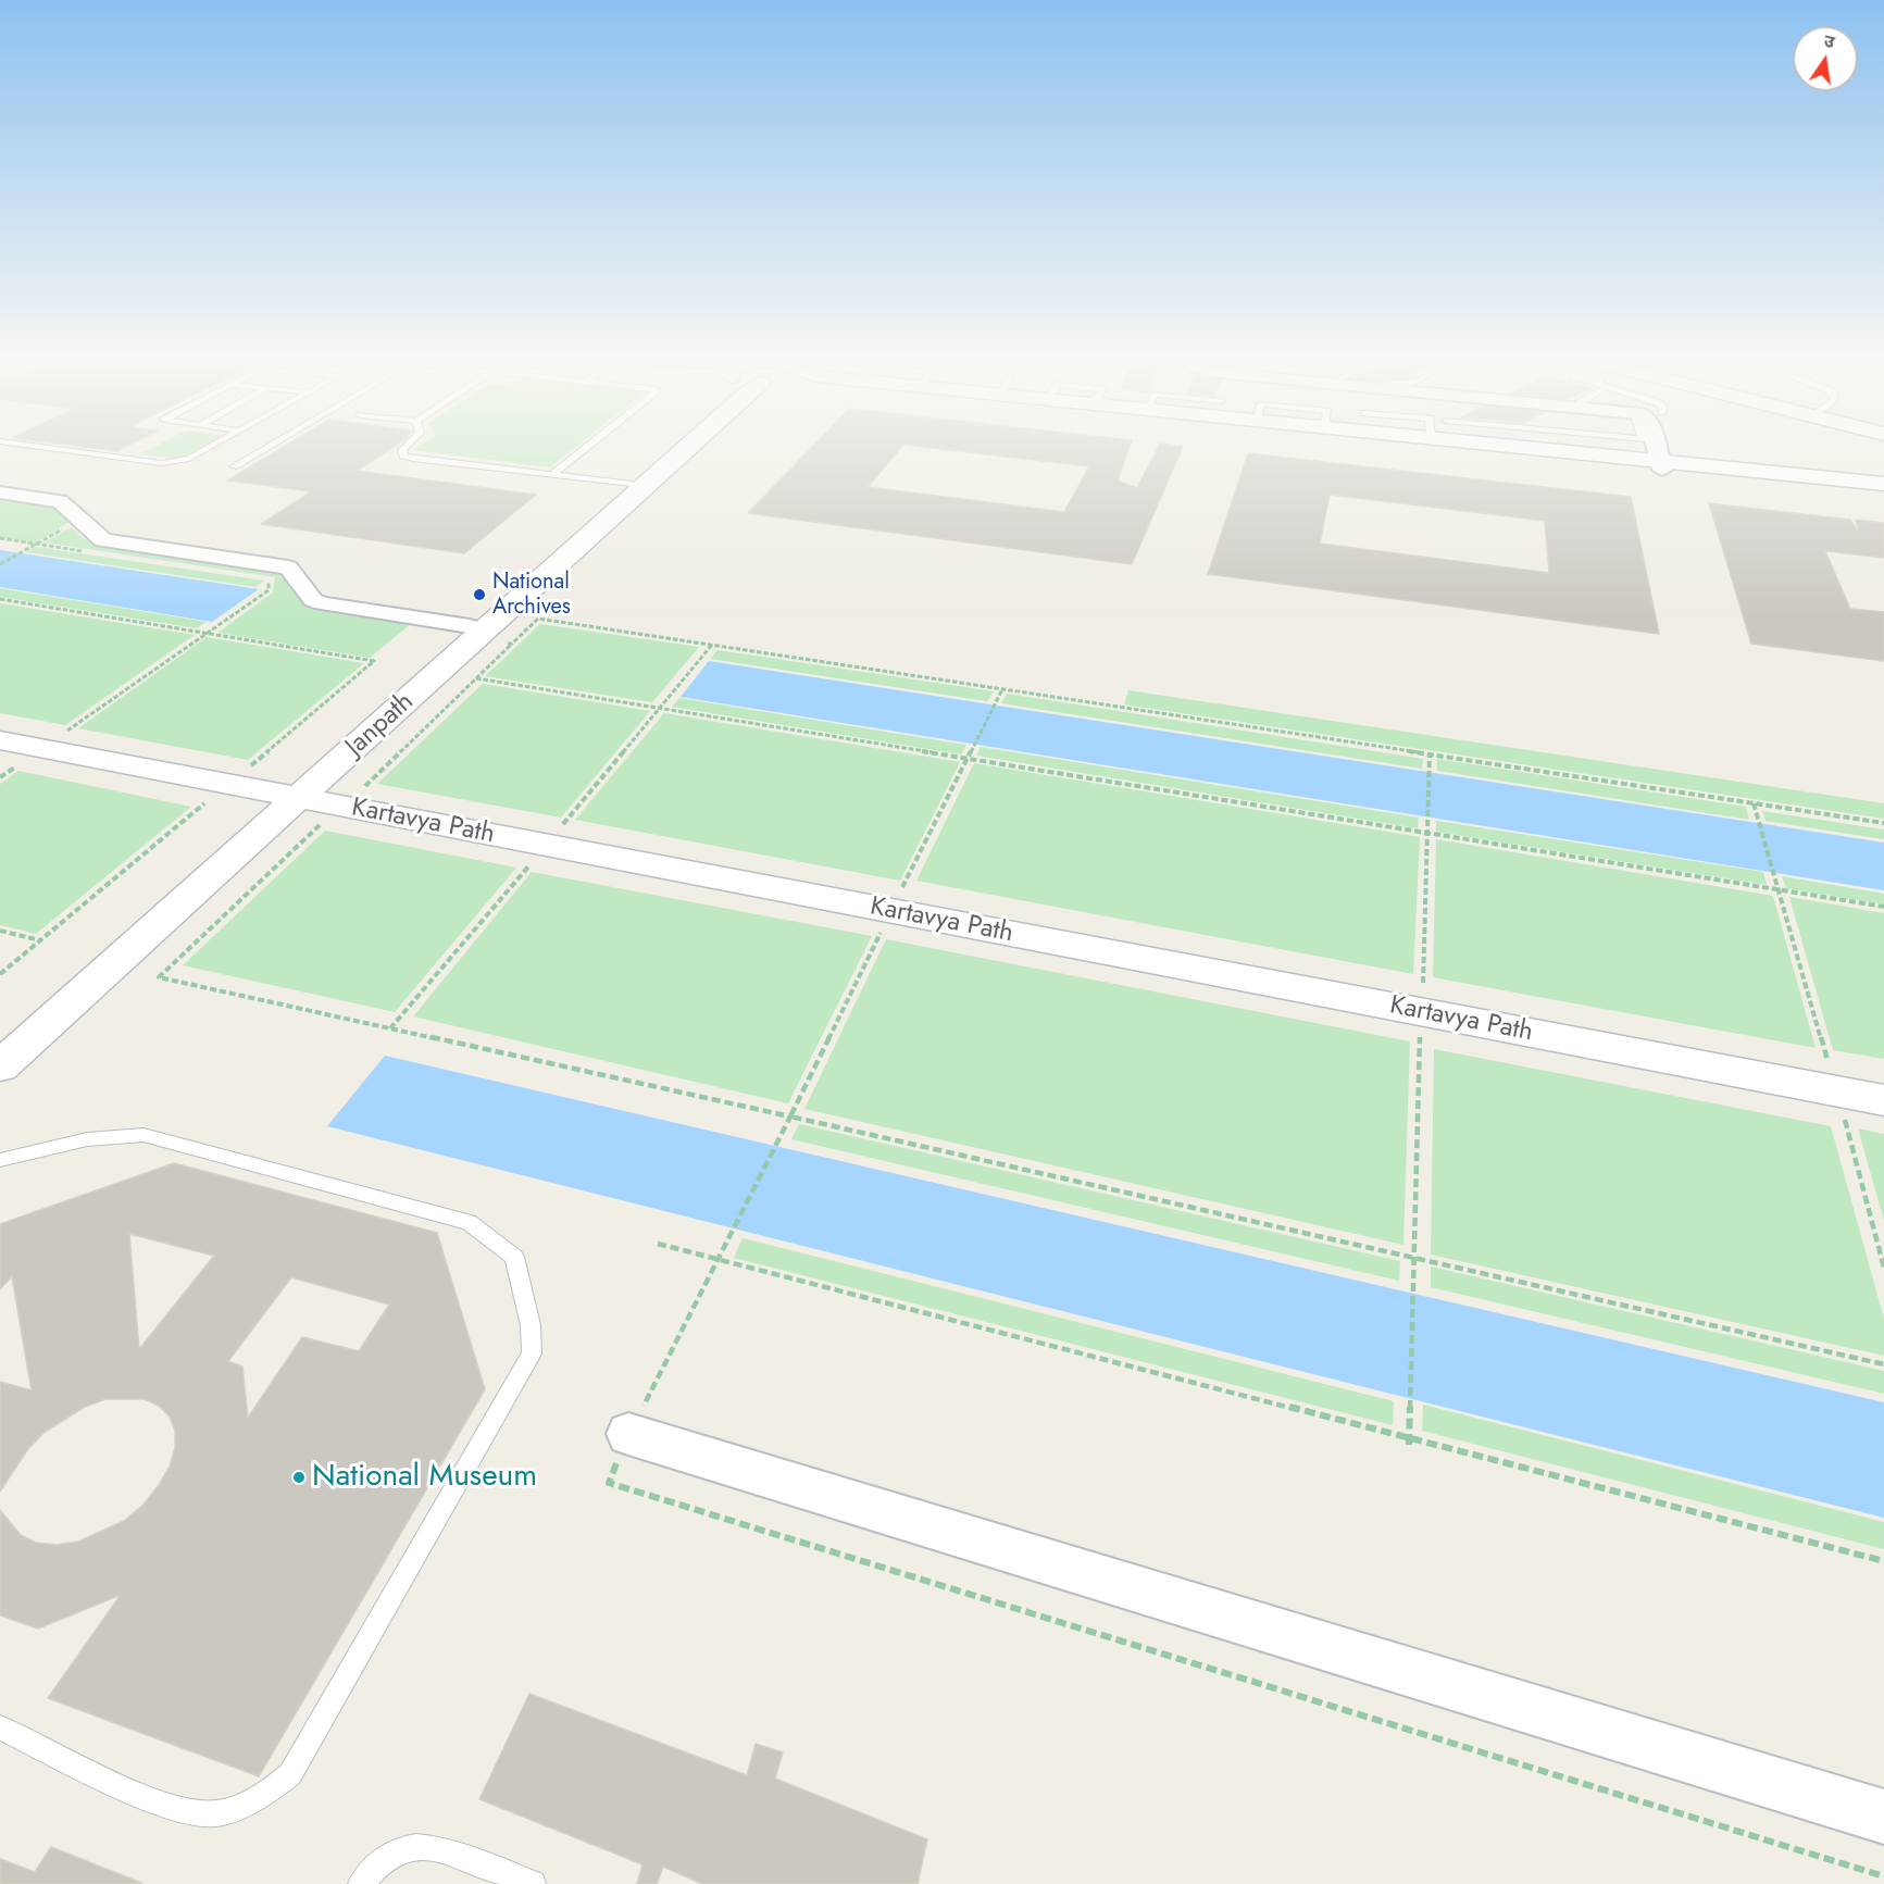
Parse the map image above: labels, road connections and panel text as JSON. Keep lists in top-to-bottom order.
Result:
{
  "streets": {
    "main road": ["Janpath", "Kartavya Path"]
  },
  "crossings": [
    ["Janpath", "Kartavya Path"]
  ],
  "places": ["National Archives", "National Museum"],
  "north": "top"
}
